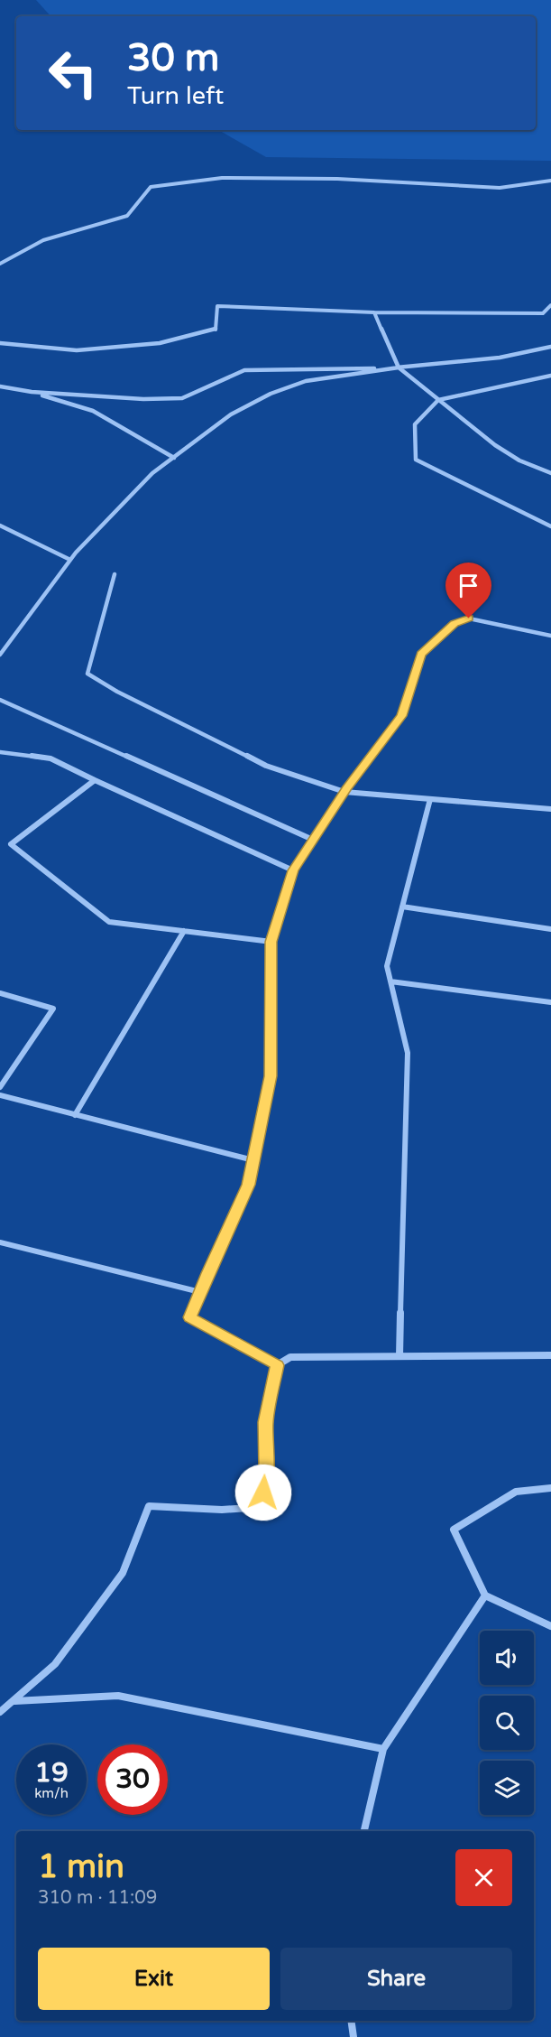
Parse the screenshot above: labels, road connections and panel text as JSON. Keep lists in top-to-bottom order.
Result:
{
  "page": {
    "turn": ["30 m", "Turn left"],
    "speed": "19 km/h",
    "limit": "30",
    "heading": ["1 min", "310 m · 11:09"],
    "buttons": ["Exit", "Share"]
  }
}
